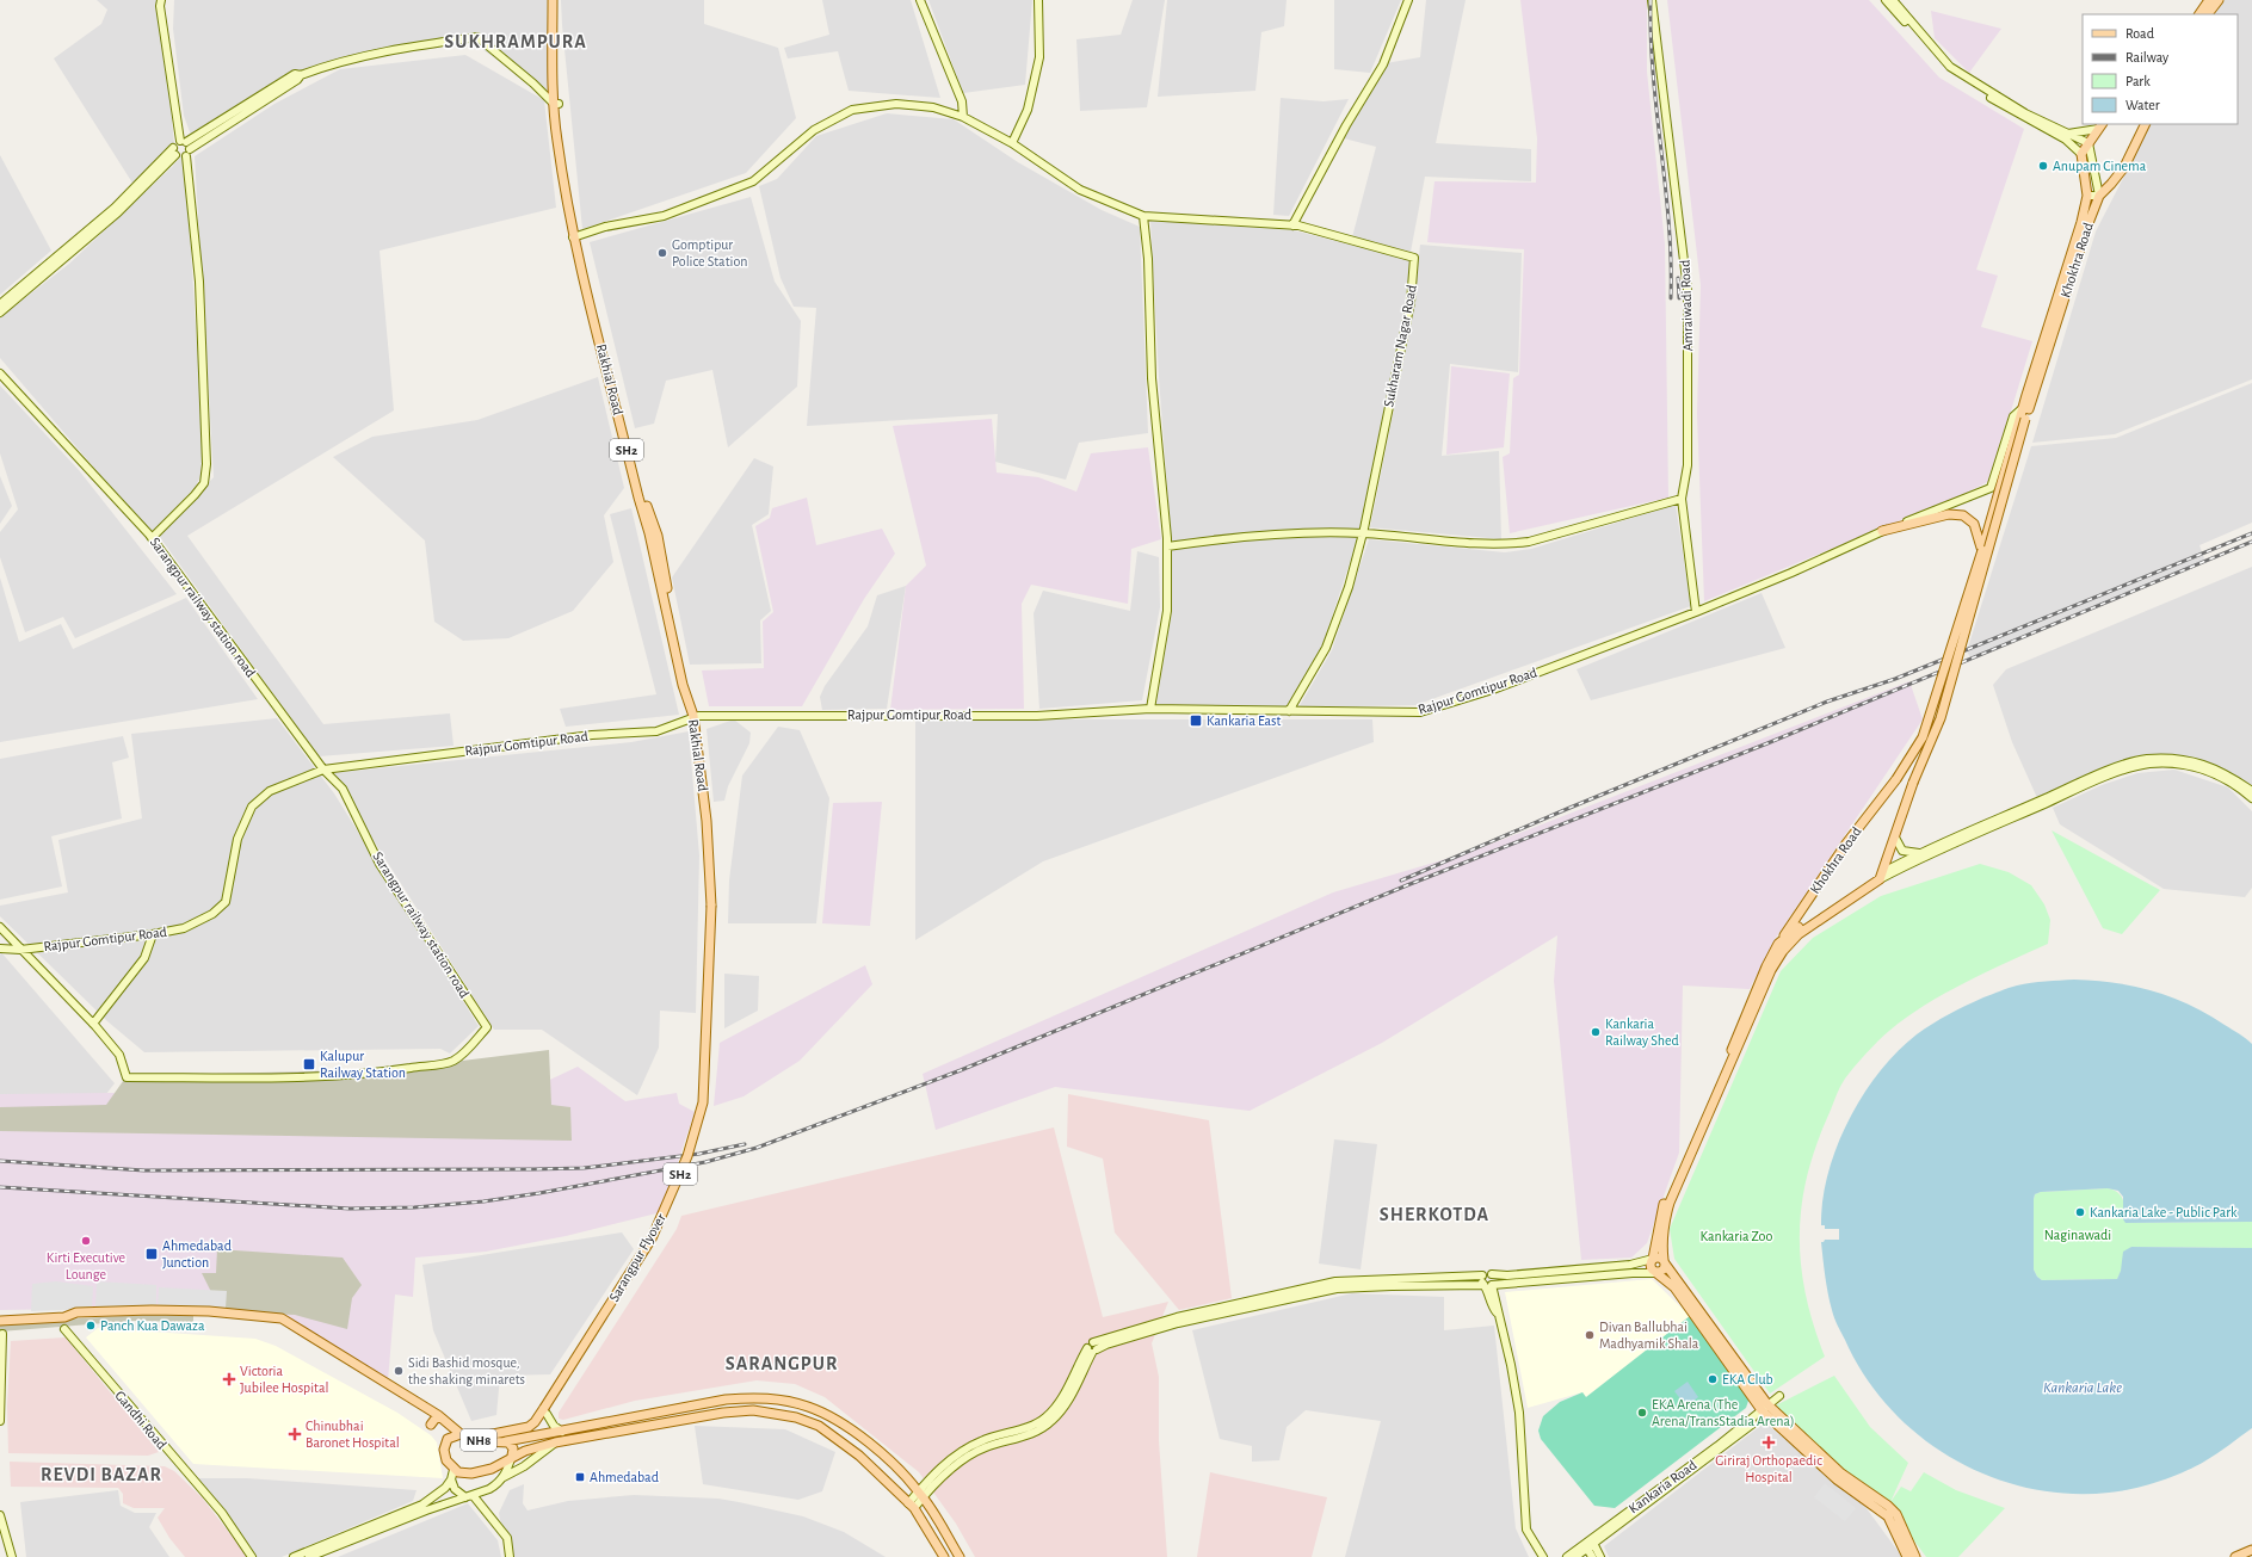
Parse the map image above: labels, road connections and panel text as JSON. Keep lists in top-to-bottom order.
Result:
{
  "streets": {
    "main road": [
      "Khokhra Road",
      "Amraiwadi Road",
      "Sukharam Nagar Road",
      "Rakhial Road",
      "SH2",
      "Sarangpur railway station road",
      "Rajpur Gomtipur Road",
      "Sarangpur Flyover",
      "Gandhi Road",
      "NH8"
    ]
  },
  "crossings": [
    ["Khokhra Road", "Rajpur Gomtipur Road"],
    ["Amraiwadi Road", "Rajpur Gomtipur Road"],
    ["Sukharam Nagar Road", "Rajpur Gomtipur Road"],
    ["Rakhial Road", "Rajpur Gomtipur Road"],
    ["Rakhial Road", "Sarangpur Flyover"],
    ["Sarangpur railway station road", "Rajpur Gomtipur Road"]
  ],
  "districts": [
    "SUKHRAMPURA",
    "SHERKOTDA",
    "SARANGPUR",
    "REVDI BAZAR"
  ],
  "water": ["Kankaria Lake"],
  "parks": ["Naginawadi", "Kankaria Zoo"],
  "places": {
    "other": [
      "Anupam Cinema",
      "Gomptipur Police Station",
      "Kankaria Railway Shed",
      "Kankaria Lake - Public Park",
      "Kirti Executive Lounge",
      "Panch Kua Dawaza",
      "Divan Ballubhai Madhyamik Shala",
      "Sidi Bashid mosque, the shaking minarets",
      "EKA Club",
      "EKA Arena (The Arena/TransStadia Arena)"
    ],
    "transit": [
      "Kankaria East",
      "Kalupur Railway Station",
      "Ahmedabad Junction",
      "Ahmedabad"
    ],
    "health": ["Victoria Jubilee Hospital", "Chinubhai Baronet Hospital", "Giriraj Orthopaedic Hospital"]
  },
  "legend": [
    "Road",
    "Railway",
    "Park",
    "Water"
  ]
}
